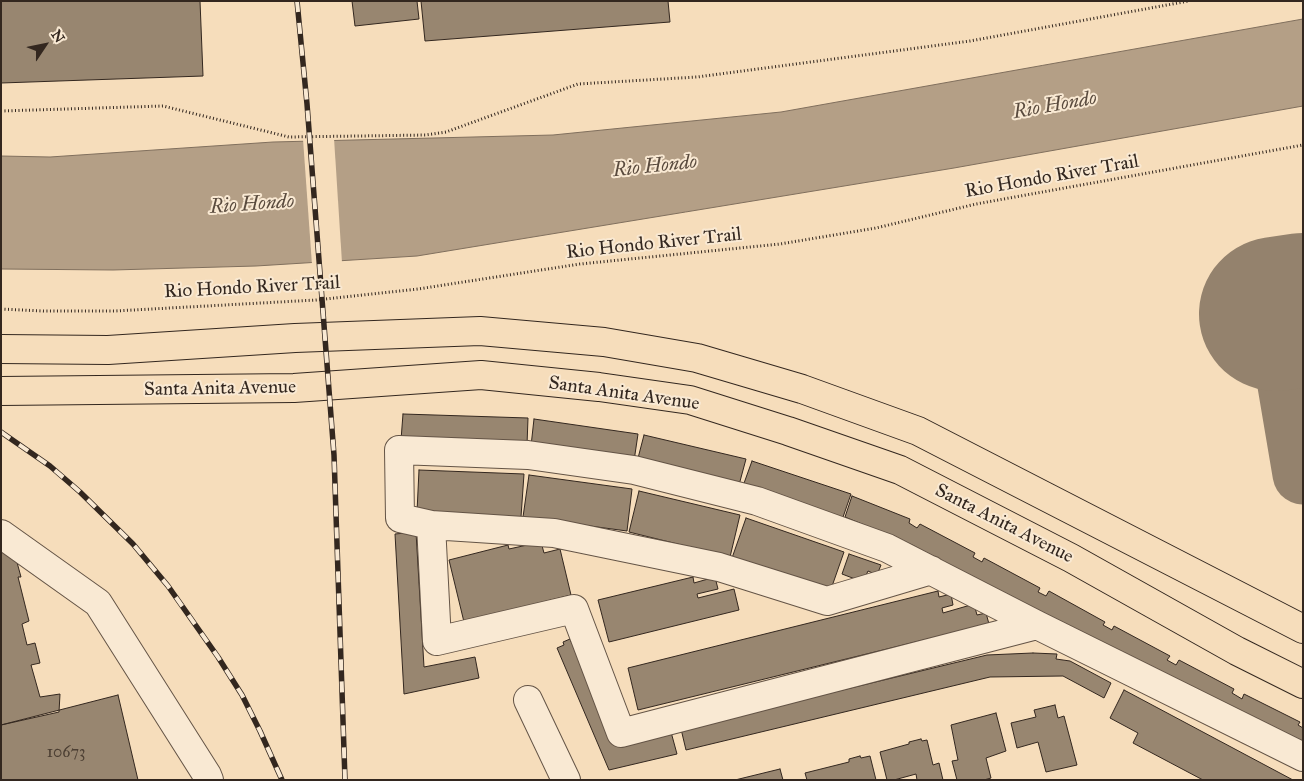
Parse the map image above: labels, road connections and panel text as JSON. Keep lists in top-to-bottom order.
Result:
{
  "streets": {
    "main road": ["Santa Anita Avenue"],
    "path": ["Rio Hondo River Trail"]
  },
  "water": ["Rio Hondo"],
  "house_numbers": ["10673"],
  "north": "top right"
}
